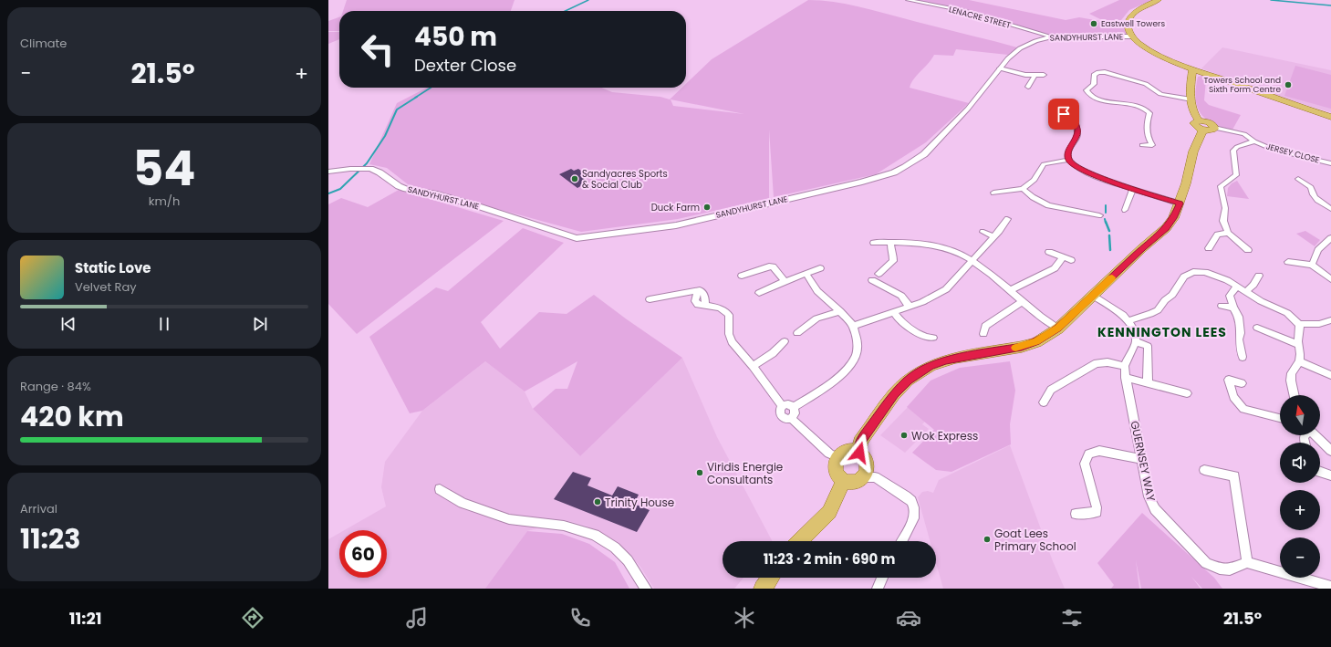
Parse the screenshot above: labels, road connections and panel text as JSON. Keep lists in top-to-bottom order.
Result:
{
  "streets": {
    "street": [
      "LENACRE STREET",
      "SANDYHURST LANE",
      "JERSEY CLOSE",
      "GUERNSEY WAY"
    ]
  },
  "crossings": [
    ["LENACRE STREET", "SANDYHURST LANE"]
  ],
  "districts": ["KENNINGTON LEES"],
  "places": [
    "Eastwell Towers",
    "Towers School and Sixth Form Centre",
    "Sandyacres Sports & Social Club",
    "Duck Farm",
    "Wok Express",
    "Viridis Energie Consultants",
    "Trinity House",
    "Goat Lees Primary School"
  ],
  "north": "top",
  "page": {
    "tile": [
      "Climate",
      ["54", "km/h"],
      ["Range · 84%", "420 km"],
      ["Arrival", "11:23"]
    ],
    "turn": ["450 m", "Dexter Close"],
    "heat": ["−", "21.5°", "+"],
    "song": ["Static Love", "Velvet Ray"],
    "map_buttons": ["+", "−"],
    "limit": "60",
    "trip": "11:23 · 2 min · 690 m",
    "tabs": ["11:21", "21.5°"]
  }
}
